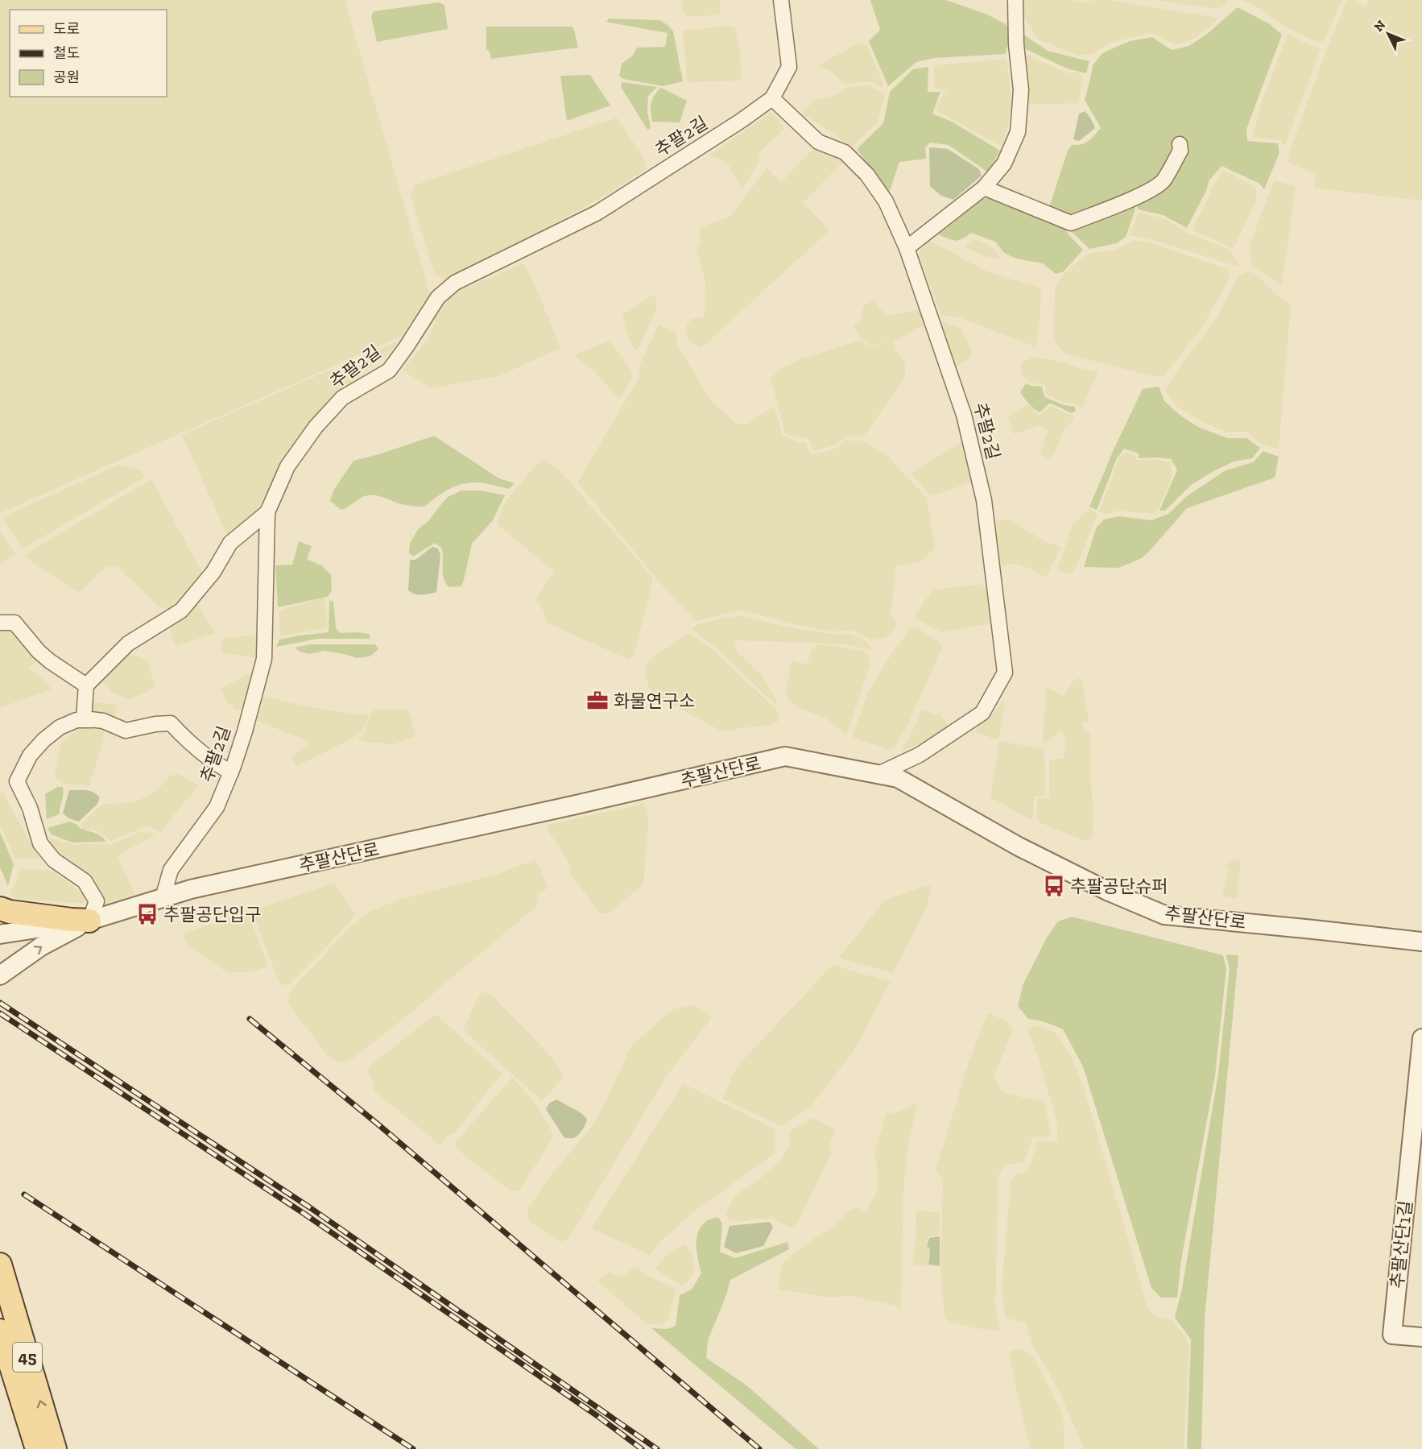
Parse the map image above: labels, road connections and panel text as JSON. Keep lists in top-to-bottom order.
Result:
{
  "streets": {
    "main road": ["45"],
    "street": ["추팔2길", "추팔산단로", "추팔산단1길"]
  },
  "crossings": [
    ["추팔2길", "추팔산단로"]
  ],
  "places": {
    "office": ["화물연구소"],
    "bus stop": ["추팔공단슈퍼", "추팔공단입구"]
  },
  "legend": ["도로", "철도", "공원"],
  "north": "top left"
}
